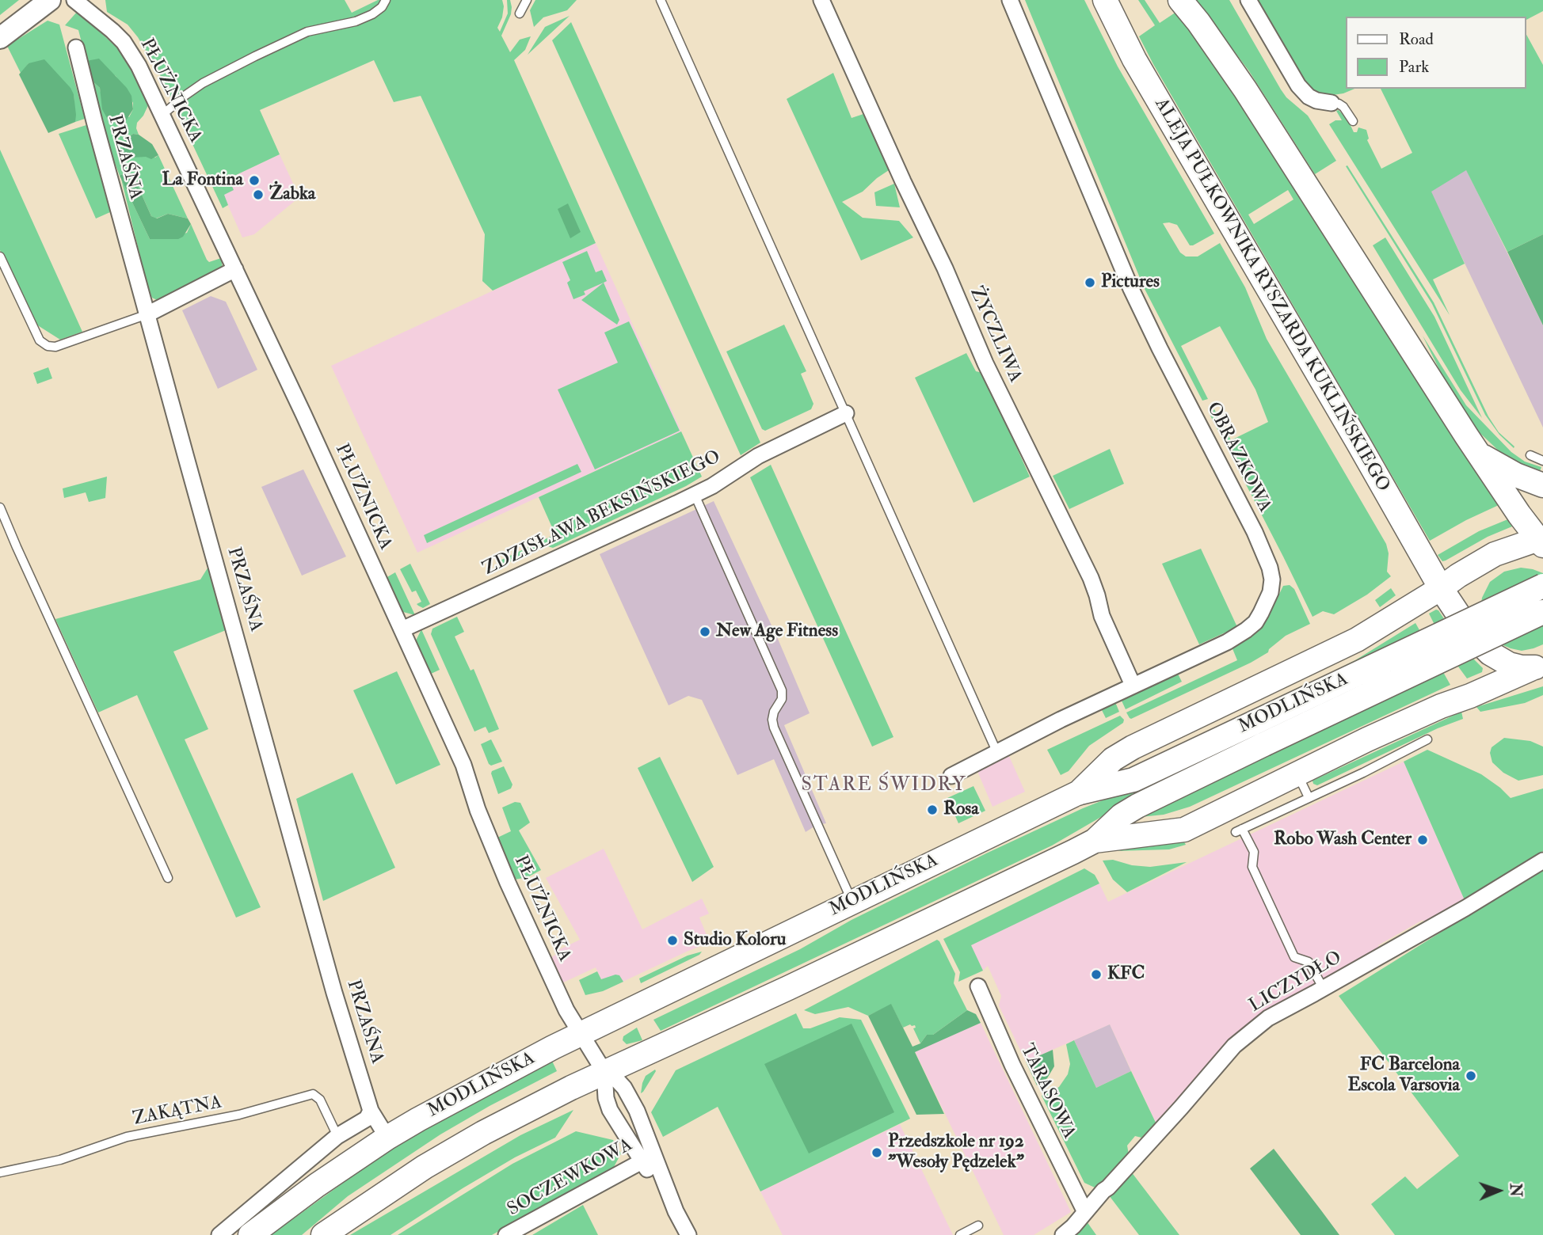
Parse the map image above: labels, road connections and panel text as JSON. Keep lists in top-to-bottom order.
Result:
{
  "streets": {
    "main road": ["ALEJA PUŁKOWNIKA RYSZARDA KUKLIŃSKIEGO", "MODLIŃSKA"],
    "street": [
      "PŁUŻNICKA",
      "PRZAŚNA",
      "ŻYCZLIWA",
      "OBRAZKOWA",
      "ZDZISŁAWA BEKSIŃSKIEGO",
      "LICZYDŁO",
      "TARASOWA",
      "SOCZEWKOWA"
    ],
    "lane": ["ZAKĄTNA"]
  },
  "crossings": [
    ["PŁUŻNICKA", "ZDZISŁAWA BEKSIŃSKIEGO"],
    ["PŁUŻNICKA", "MODLIŃSKA"],
    ["PRZAŚNA", "MODLIŃSKA"],
    ["ŻYCZLIWA", "OBRAZKOWA"],
    ["LICZYDŁO", "TARASOWA"]
  ],
  "districts": ["STARE ŚWIDRY"],
  "places": [
    "La Fontina",
    "Żabka",
    "Pictures",
    "New Age Fitness",
    "Rosa",
    "Robo Wash Center",
    "Studio Koloru",
    "KFC",
    "FC Barcelona Escola Varsovia",
    "Przedszkole nr 192 \"Wesoły Pędzelek\""
  ],
  "legend": ["Road", "Park"],
  "north": "right"
}
